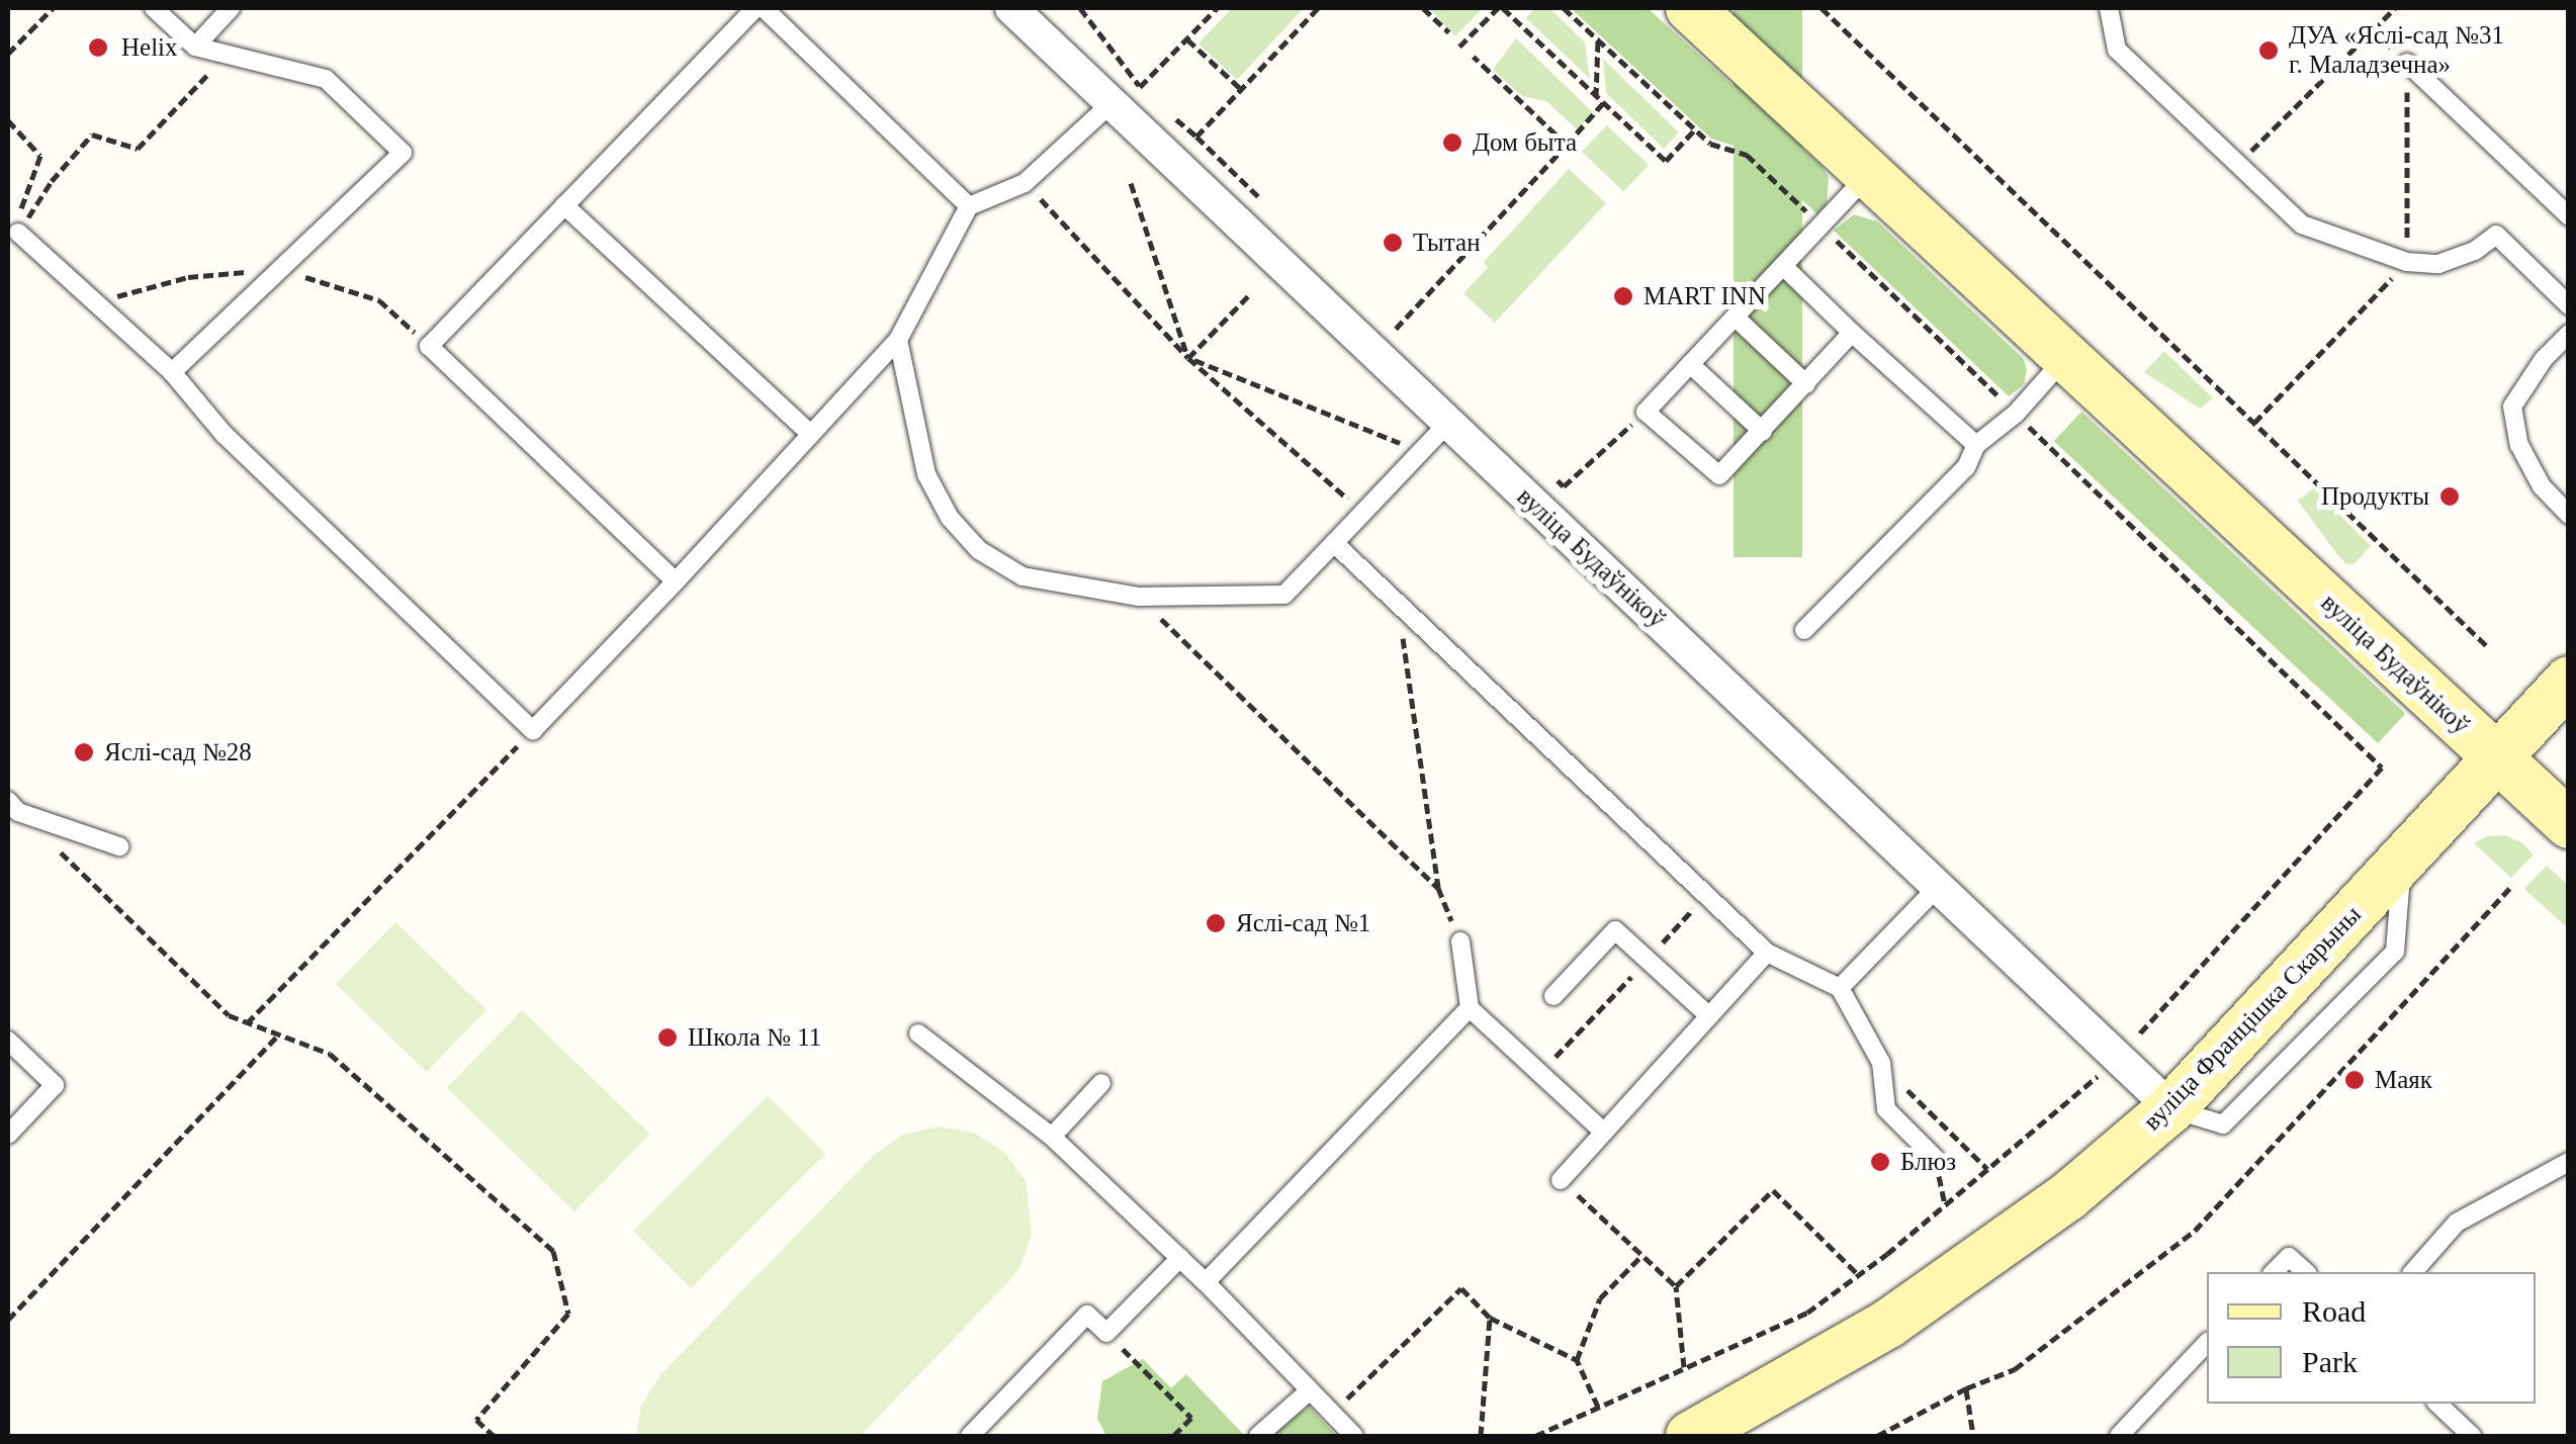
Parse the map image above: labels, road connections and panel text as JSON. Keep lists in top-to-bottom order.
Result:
{
  "streets": {
    "main road": ["вуліца Будаўнікоў", "вуліца Францішка Скарыны"]
  },
  "crossings": [
    ["вуліца Будаўнікоў", "вуліца Францішка Скарыны"]
  ],
  "places": [
    "Helix",
    "ДУА «Яслі-сад №31 г. Маладзечна»",
    "Дом быта",
    "Тытан",
    "MART INN",
    "Продукты",
    "Яслі-сад №28",
    "Яслі-сад №1",
    "Школа № 11",
    "Маяк",
    "Блюз"
  ],
  "legend": ["Road", "Park"]
}
